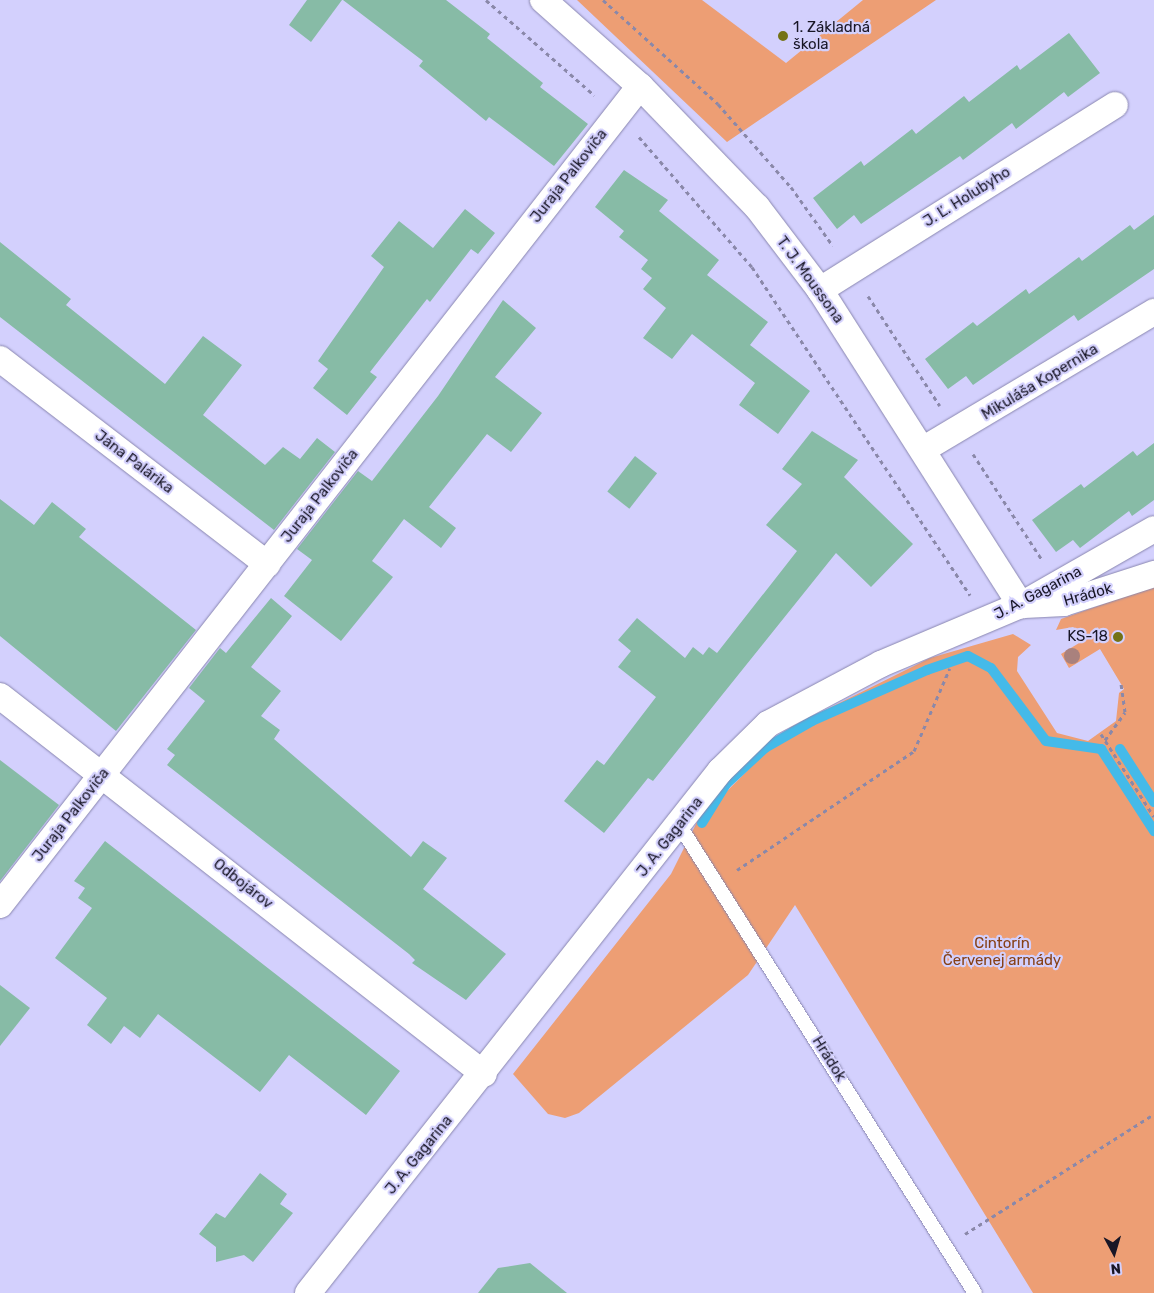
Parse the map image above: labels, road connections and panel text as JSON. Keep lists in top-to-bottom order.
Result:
{
  "streets": {
    "street": [
      "Juraja Palkoviča",
      "J. Ľ. Holubyho",
      "T. J. Moussona",
      "Mikuláša Kopernika",
      "Jána Palárika",
      "J. A. Gagarina",
      "Hrádok",
      "Odbojárov"
    ]
  },
  "crossings": [
    ["Juraja Palkoviča", "T. J. Moussona"],
    ["Juraja Palkoviča", "Jána Palárika"],
    ["Juraja Palkoviča", "Odbojárov"],
    ["J. Ľ. Holubyho", "T. J. Moussona"],
    ["T. J. Moussona", "Mikuláša Kopernika"],
    ["T. J. Moussona", "J. A. Gagarina"],
    ["T. J. Moussona", "Hrádok"],
    ["J. A. Gagarina", "Hrádok"],
    ["J. A. Gagarina", "Odbojárov"]
  ],
  "parks": ["Cintorín Červenej armády"],
  "places": ["1. Základná škola", "KS-18"],
  "north": "bottom"
}
